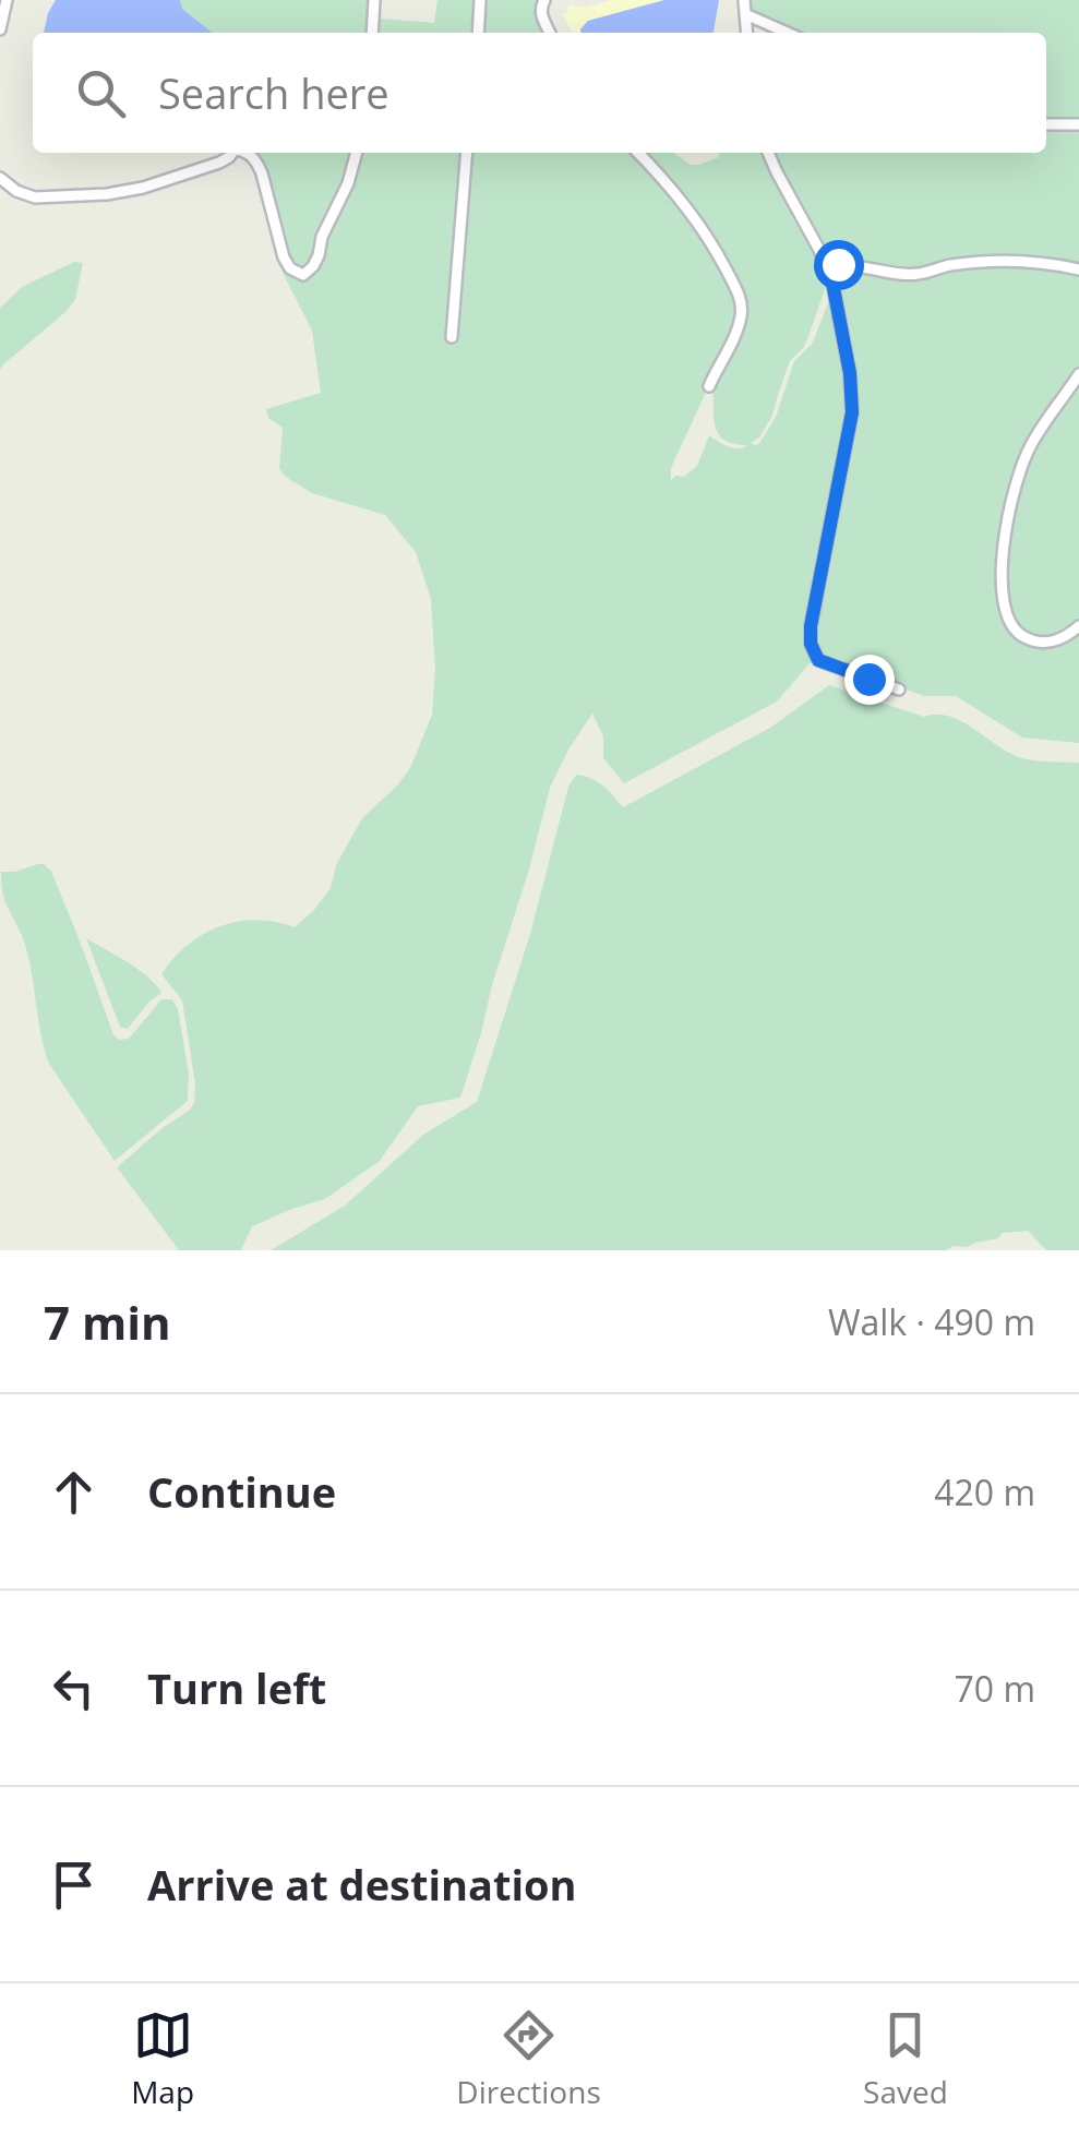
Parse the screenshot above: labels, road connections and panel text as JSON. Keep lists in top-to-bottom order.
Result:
{
  "page": {
    "search": "Search here",
    "heading": ["7 min", "Walk · 490 m"],
    "list": [
      ["Continue", "420 m"],
      ["Turn left", "70 m"],
      "Arrive at destination"
    ],
    "nav": ["Map", "Directions", "Saved"]
  }
}
